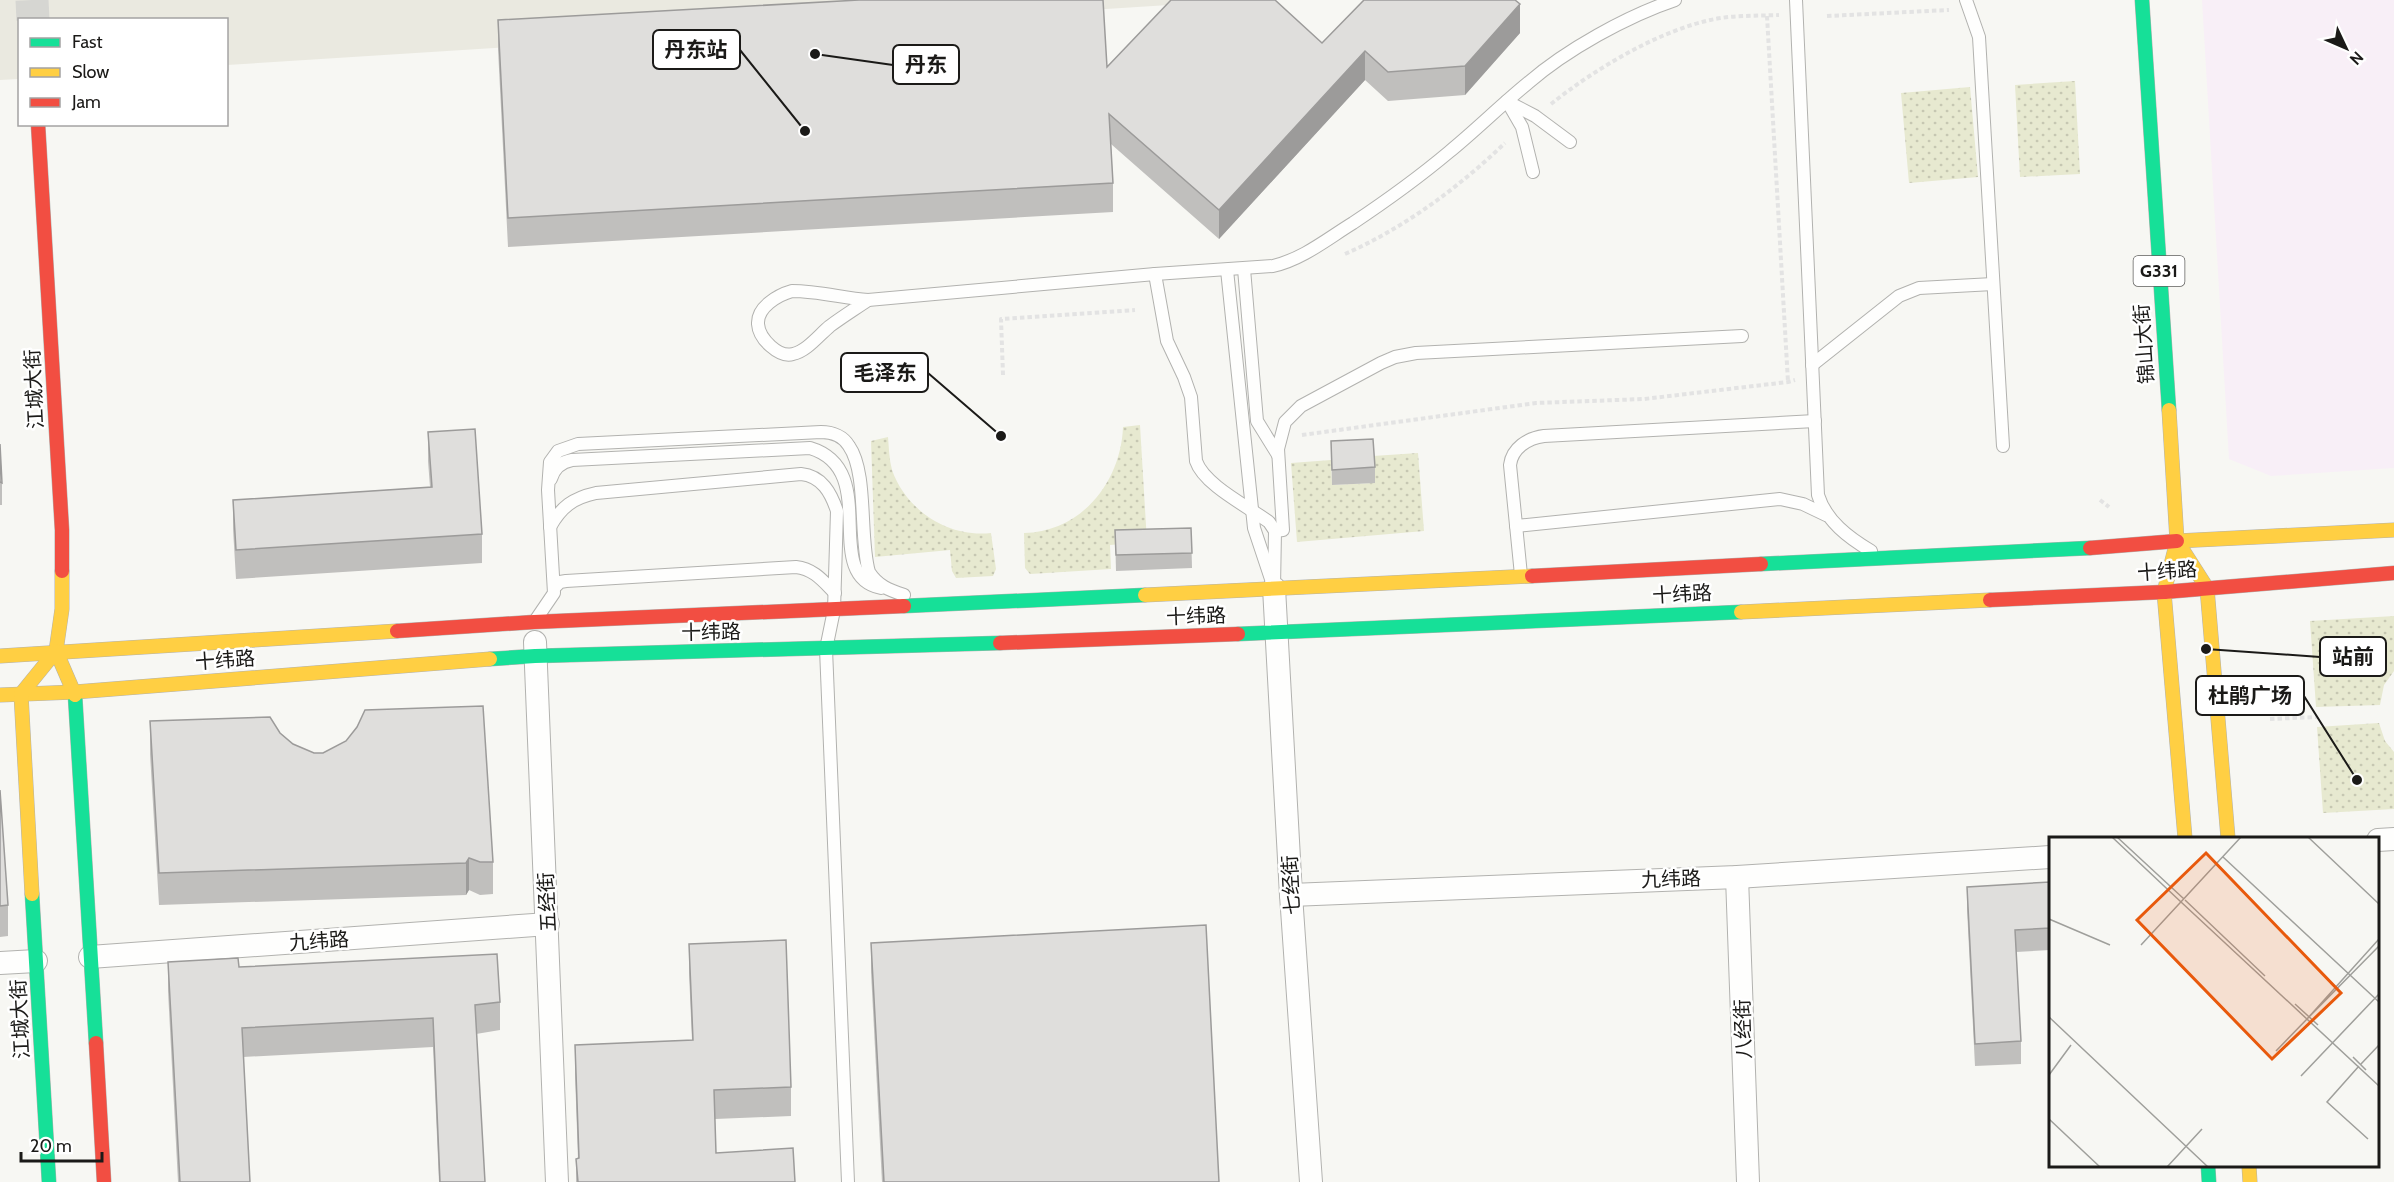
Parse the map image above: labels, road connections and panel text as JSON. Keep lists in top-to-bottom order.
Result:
{
  "streets": {
    "main road": [
      "G331",
      "锦山大街",
      "江城大街",
      "十纬路"
    ],
    "street": [
      "九纬路",
      "七经街",
      "五经街",
      "八经街"
    ]
  },
  "crossings": [
    ["锦山大街", "十纬路"],
    ["江城大街", "十纬路"],
    ["十纬路", "七经街"],
    ["十纬路", "五经街"],
    ["九纬路", "七经街"],
    ["九纬路", "五经街"],
    ["九纬路", "八经街"]
  ],
  "places": [
    "丹东",
    "丹东站",
    "毛泽东",
    "站前",
    "杜鹃广场"
  ],
  "legend": ["Fast", "Slow", "Jam"],
  "scale_bar": "20 m",
  "north": "bottom right"
}
